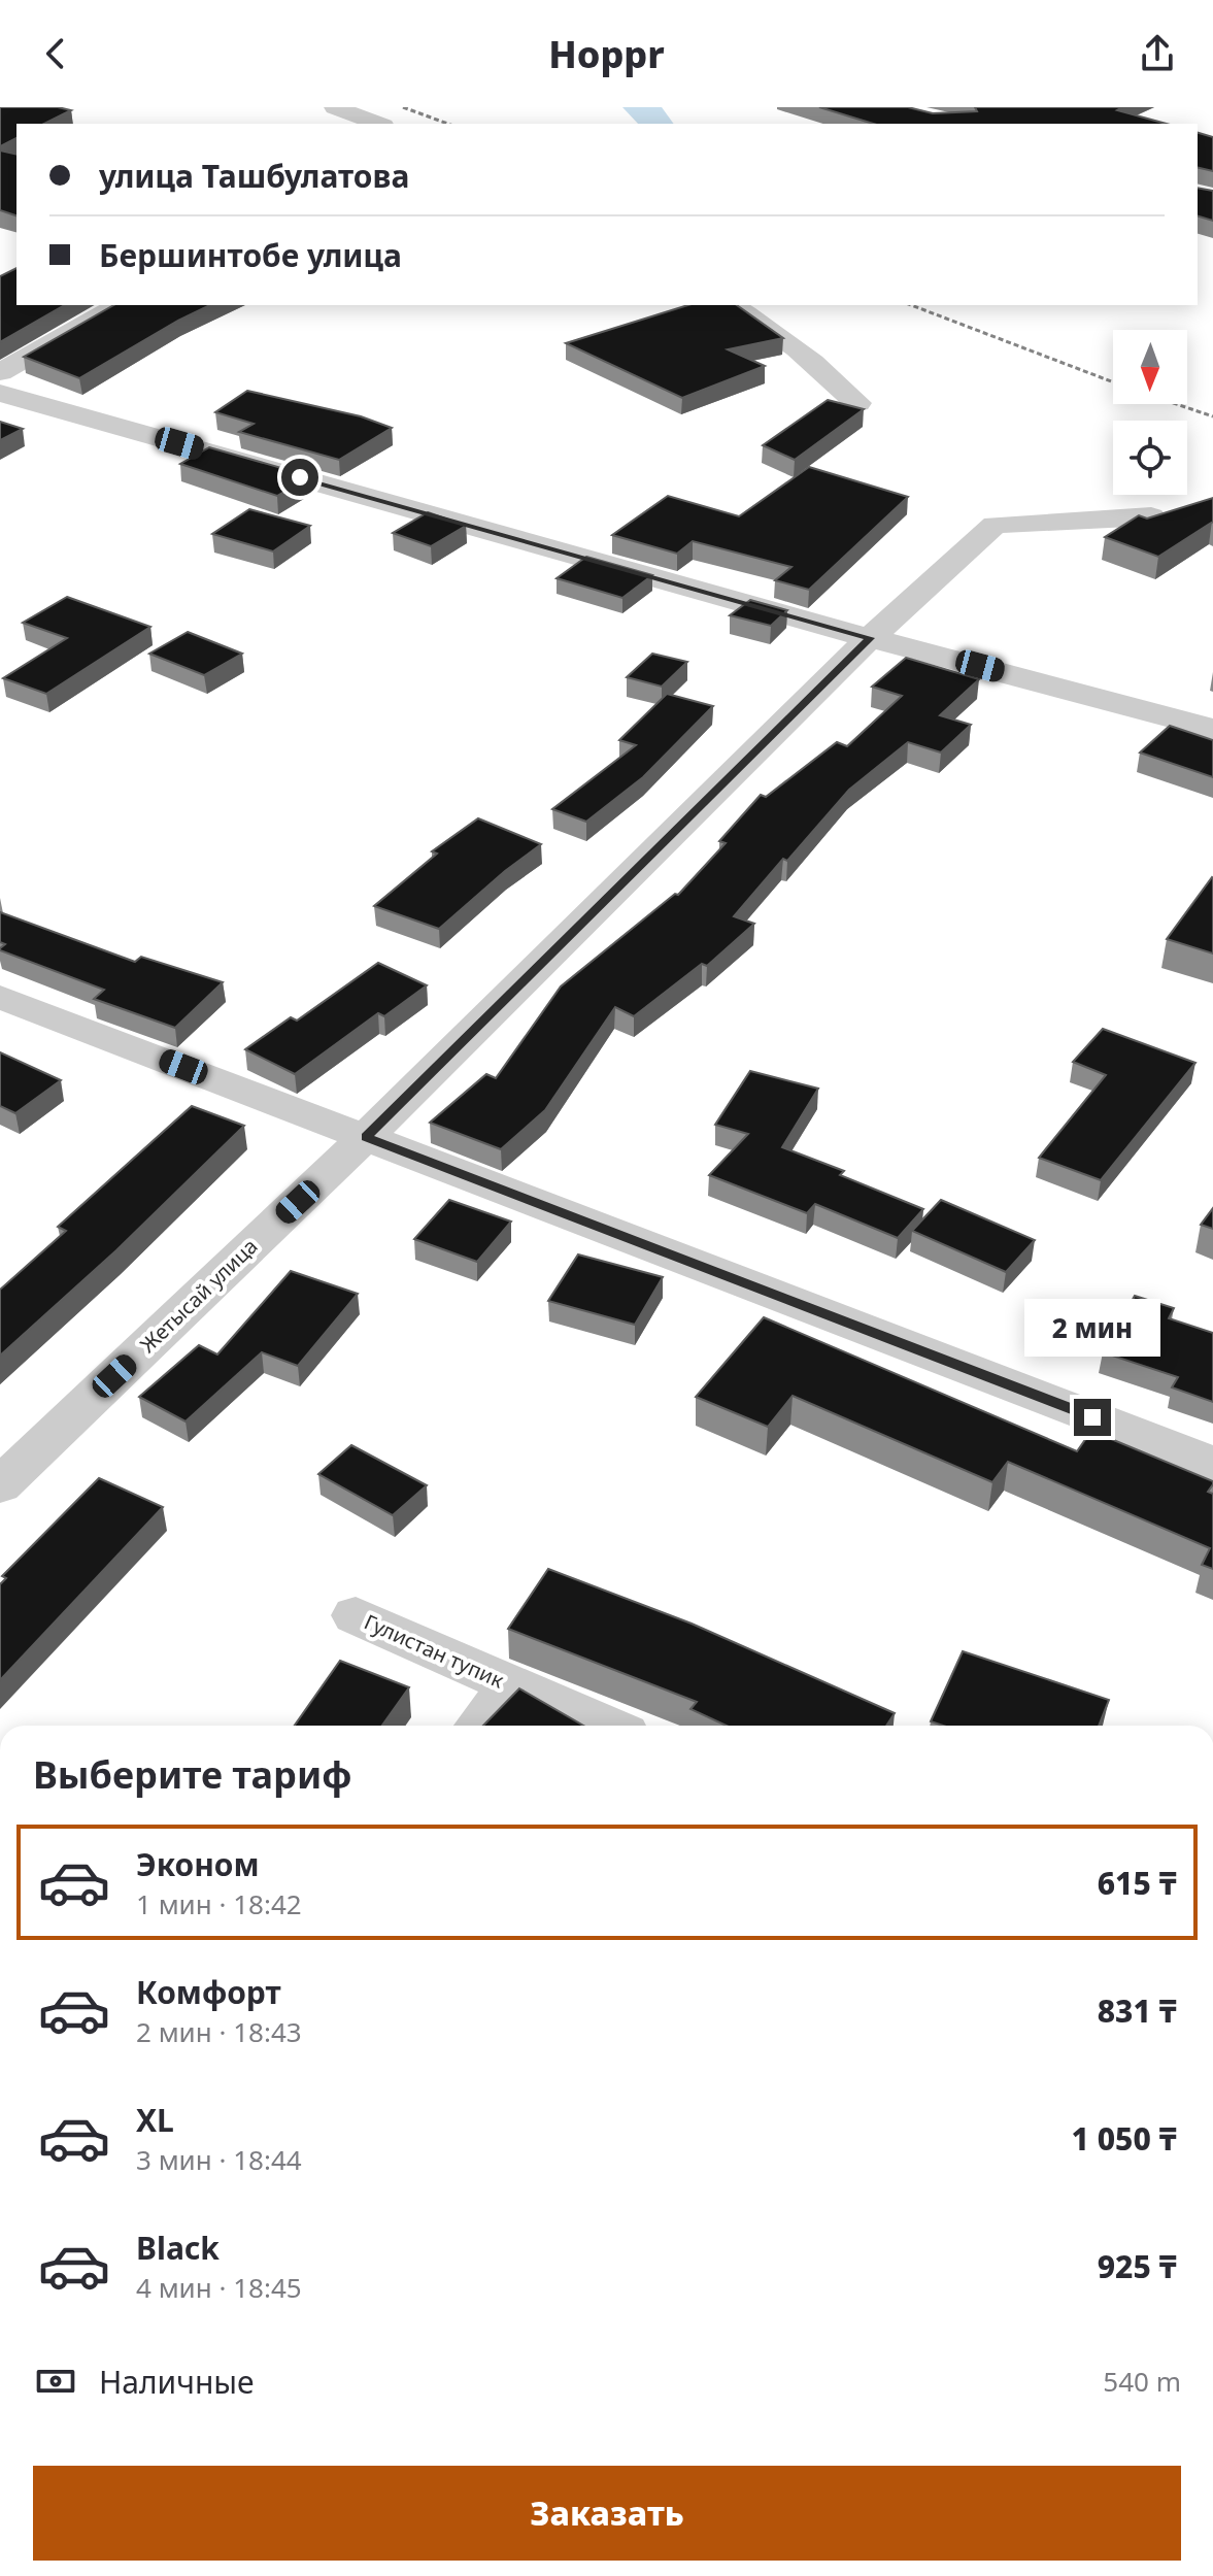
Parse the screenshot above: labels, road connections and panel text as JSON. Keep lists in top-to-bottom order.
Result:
{
  "streets": {
    "street": ["Жетысай улица", "Гулистан тупик"]
  },
  "north": "bottom",
  "page": {
    "header": "Hoppr",
    "banner": ["улица Ташбулатова", "Бершинтобе улица"],
    "bubble": "2 мин",
    "heading": "Выберите тариф",
    "list": [
      {
        "name": "Эконом",
        "note": "1 мин · 18:42",
        "value": "615 ₸"
      },
      {
        "name": "Комфорт",
        "note": "2 мин · 18:43",
        "value": "831 ₸"
      },
      {
        "name": "XL",
        "note": "3 мин · 18:44",
        "value": "1 050 ₸"
      },
      {
        "name": "Black",
        "note": "4 мин · 18:45",
        "value": "925 ₸"
      }
    ],
    "pay": ["Наличные", "540 m"],
    "buttons": "Заказать"
  }
}
